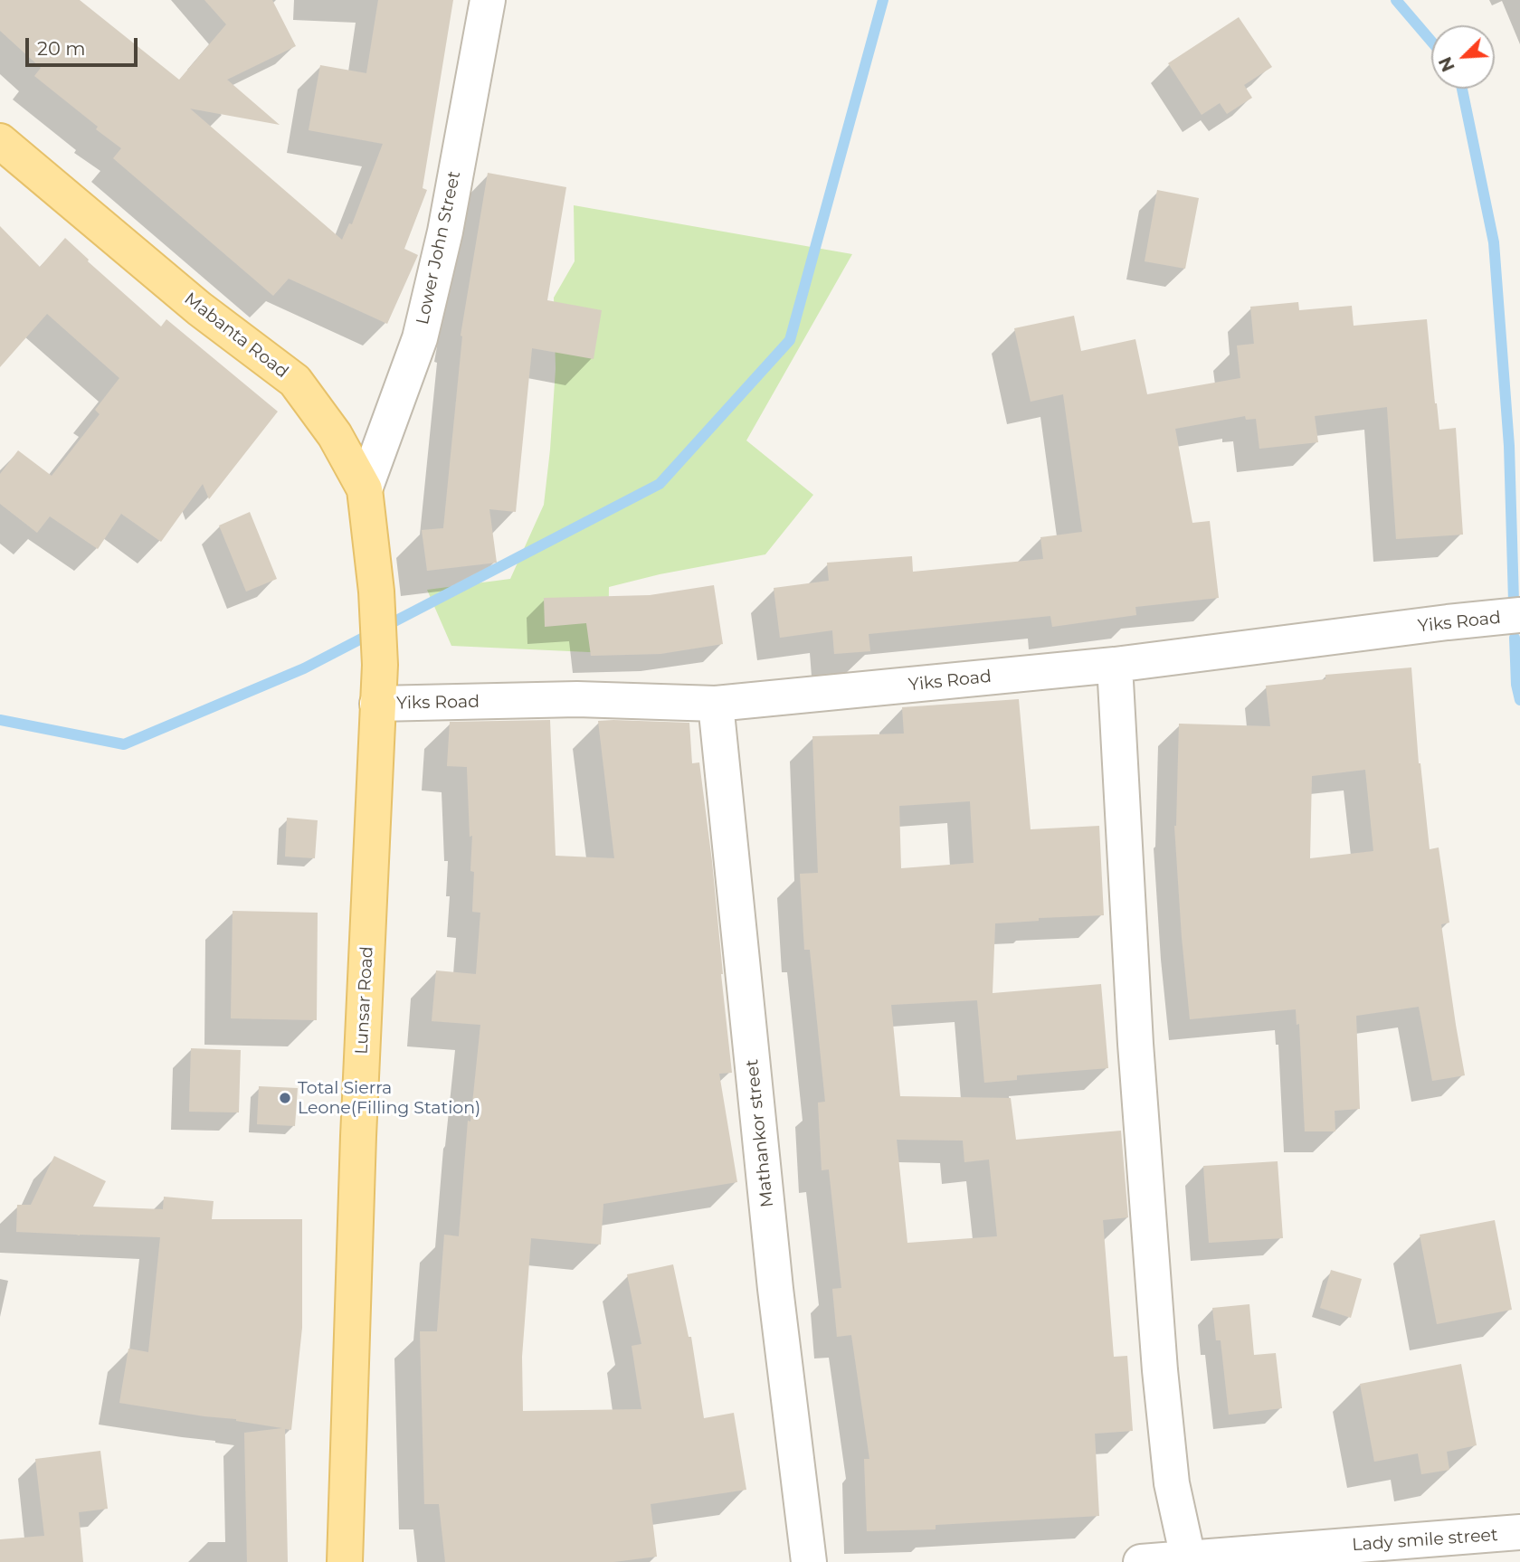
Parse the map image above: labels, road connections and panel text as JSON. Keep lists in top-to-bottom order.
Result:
{
  "streets": {
    "main road": ["Mabanta Road", "Lunsar Road"],
    "street": [
      "Lower John Street",
      "Yiks Road",
      "Mathankor street",
      "Lady smile street"
    ]
  },
  "crossings": [
    ["Lower John Street", "Mabanta Road"],
    ["Mabanta Road", "Lunsar Road"],
    ["Yiks Road", "Lunsar Road"],
    ["Yiks Road", "Mathankor street"]
  ],
  "places": ["Total Sierra Leone(Filling Station)"],
  "scale_bar": "20 m",
  "north": "bottom left"
}
